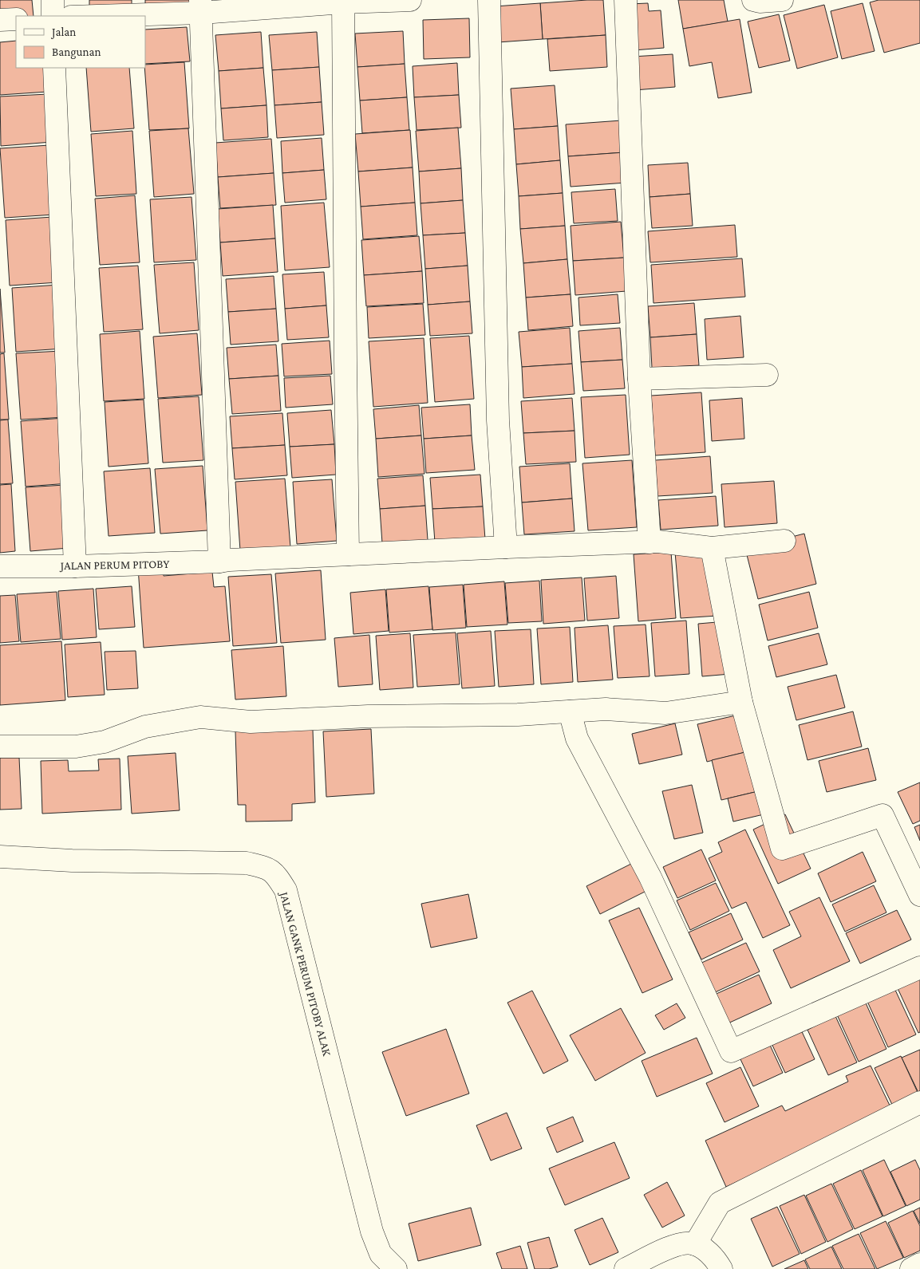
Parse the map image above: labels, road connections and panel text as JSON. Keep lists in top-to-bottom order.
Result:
{
  "streets": {
    "street": ["JALAN PERUM PITOBY", "JALAN GANK PERUM PITOBY ALAK"]
  },
  "legend": ["Jalan", "Bangunan"]
}
